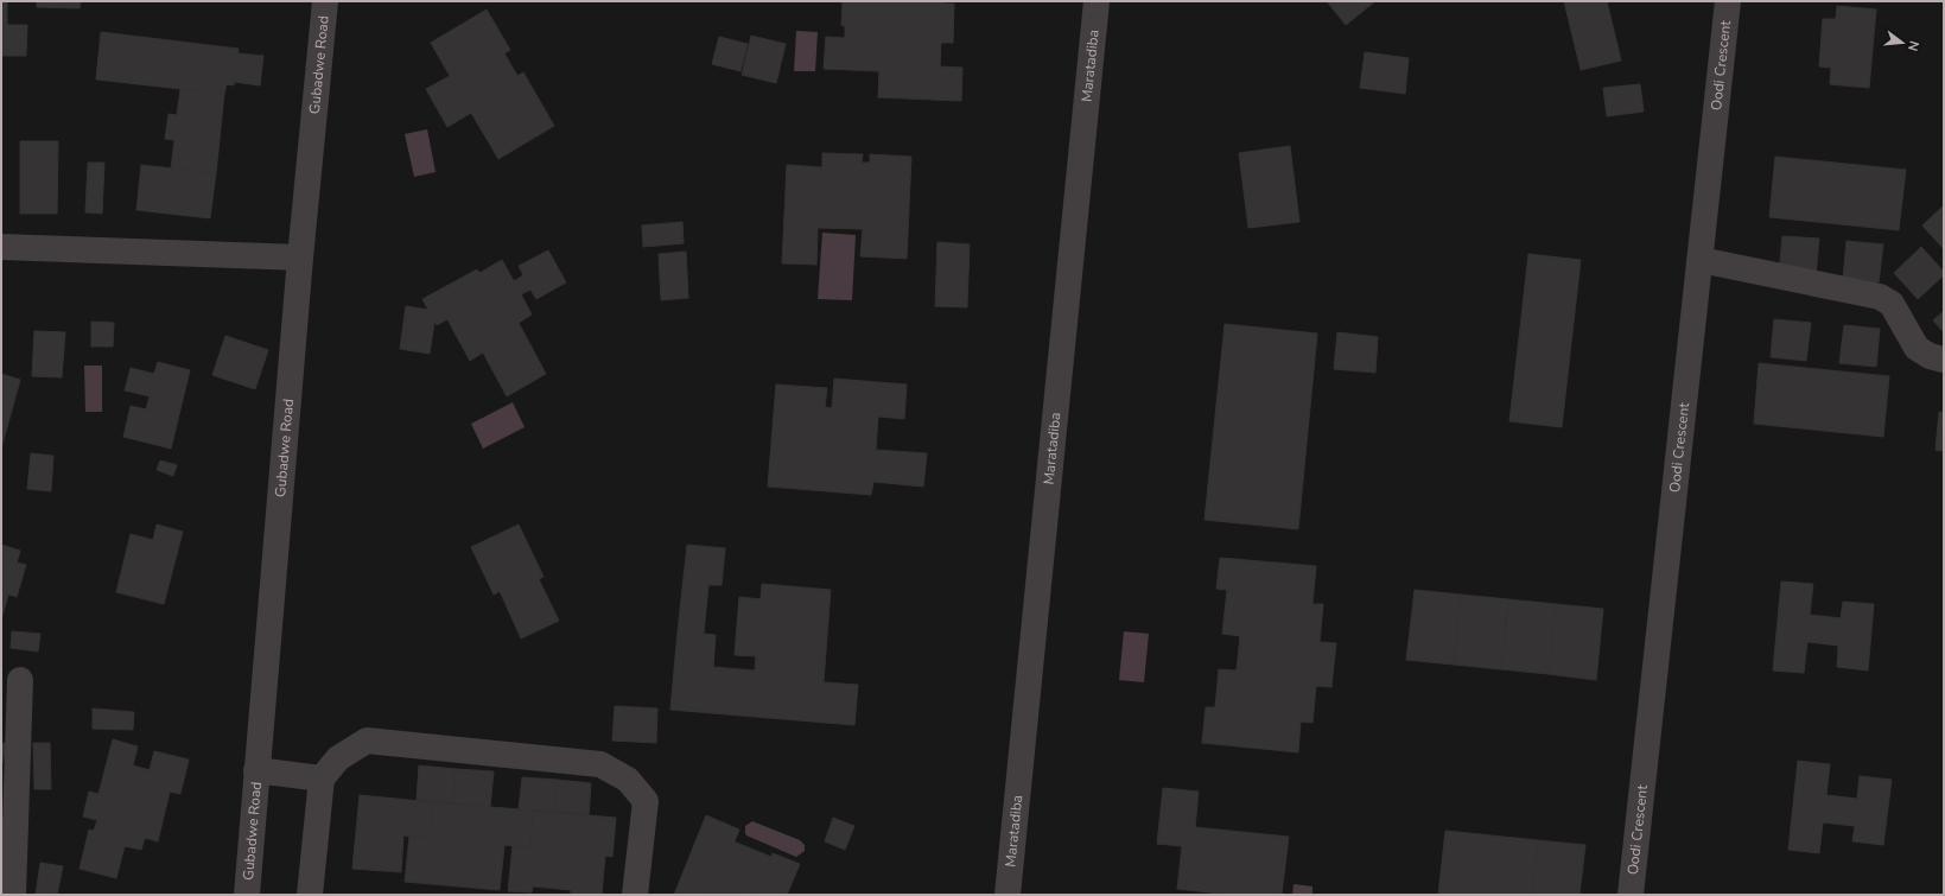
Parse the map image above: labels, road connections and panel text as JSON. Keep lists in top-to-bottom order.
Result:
{
  "streets": {
    "street": ["Gubadwe Road", "Maratadiba", "Oodi Crescent"]
  },
  "north": "right"
}
